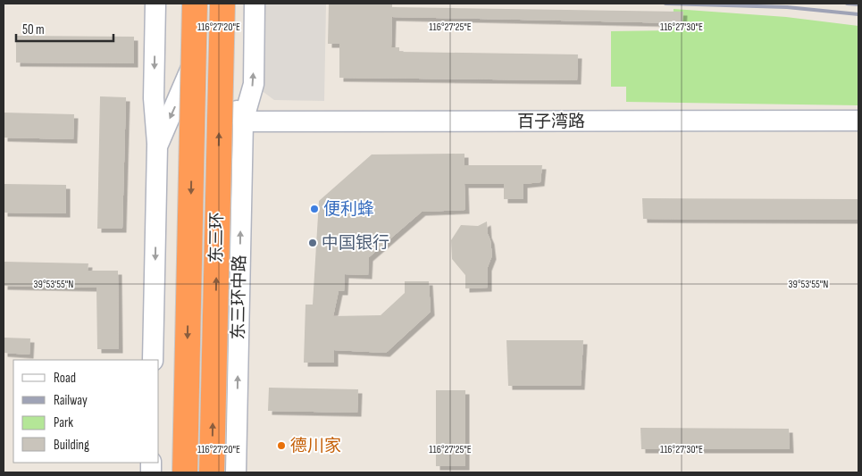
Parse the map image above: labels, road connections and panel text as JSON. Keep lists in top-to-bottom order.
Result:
{
  "streets": {
    "highway": ["东三环"],
    "street": ["百子湾路", "东三环中路"]
  },
  "crossings": [
    ["百子湾路", "东三环中路"]
  ],
  "places": ["便利蜂", "中国银行", "德川家"],
  "legend": [
    "Road",
    "Railway",
    "Park",
    "Building"
  ],
  "scale_bar": "50 m",
  "coordinates": [
    "116°27'20\"E",
    "116°27'25\"E",
    "116°27'30\"E",
    "39°53'55\"N"
  ]
}
